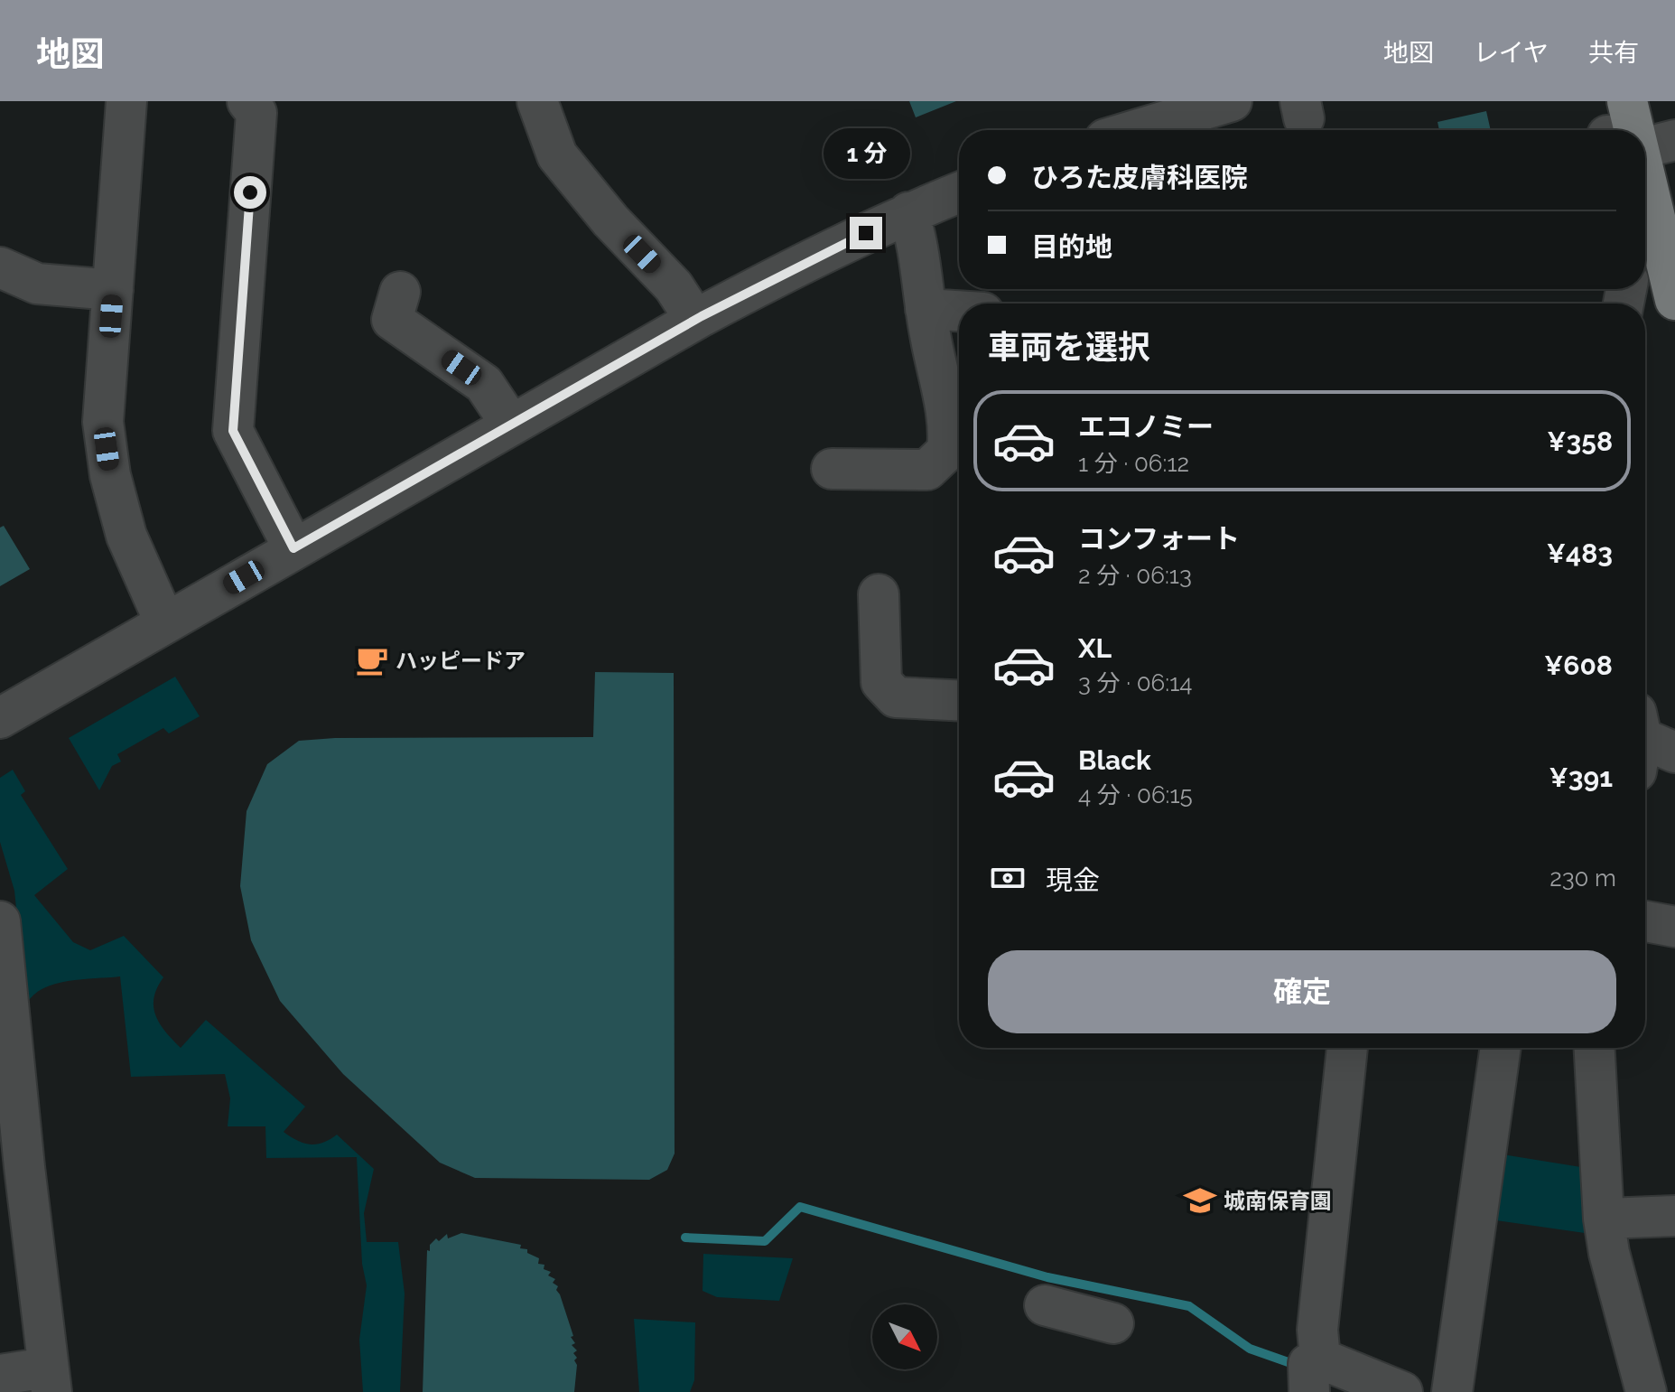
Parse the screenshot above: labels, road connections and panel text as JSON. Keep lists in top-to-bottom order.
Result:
{
  "places": {
    "cafe": ["ハッピードア"],
    "school or university": ["城南保育園"]
  },
  "north": "bottom right",
  "page": {
    "header": "地図",
    "nav": ["地図", "レイヤ", "共有"],
    "bubble": "1 分",
    "banner": ["ひろた皮膚科医院", "目的地"],
    "heading": "車両を選択",
    "list": [
      {
        "name": "エコノミー",
        "note": "1 分 · 06:12",
        "value": "¥358"
      },
      {
        "name": "コンフォート",
        "note": "2 分 · 06:13",
        "value": "¥483"
      },
      {
        "name": "XL",
        "note": "3 分 · 06:14",
        "value": "¥608"
      },
      {
        "name": "Black",
        "note": "4 分 · 06:15",
        "value": "¥391"
      }
    ],
    "pay": ["現金", "230 m"],
    "buttons": "確定"
  }
}
